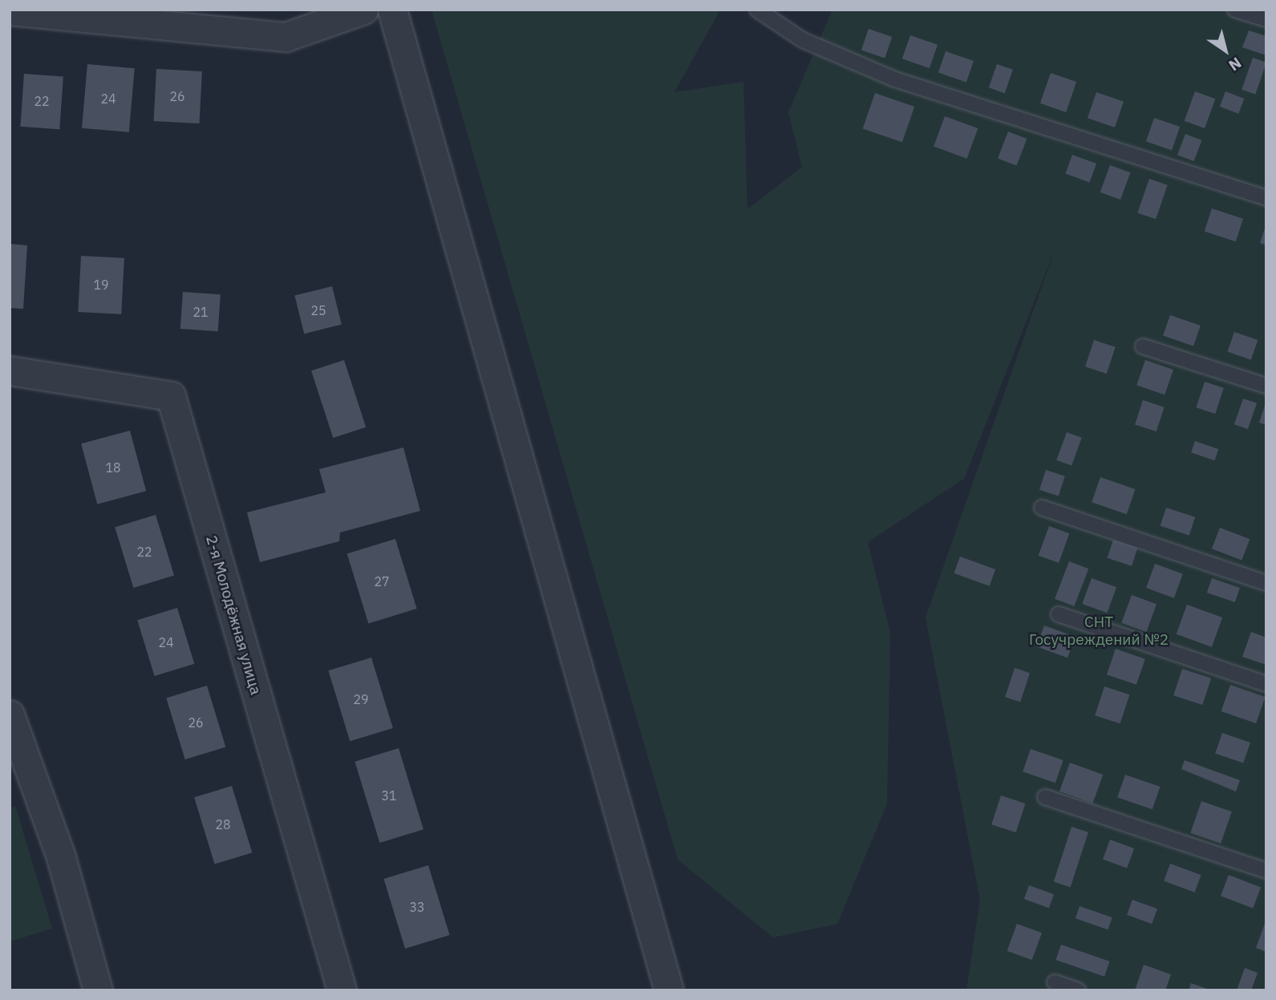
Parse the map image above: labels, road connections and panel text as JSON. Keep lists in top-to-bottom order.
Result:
{
  "streets": {
    "street": ["2-я Молодёжная улица"]
  },
  "parks": ["СНТ Госучреждений №2"],
  "house_numbers": [
    "26",
    "24",
    "22",
    "19",
    "25",
    "21",
    "18",
    "22",
    "27",
    "24",
    "29",
    "26",
    "31",
    "28",
    "33"
  ],
  "north": "bottom right"
}
